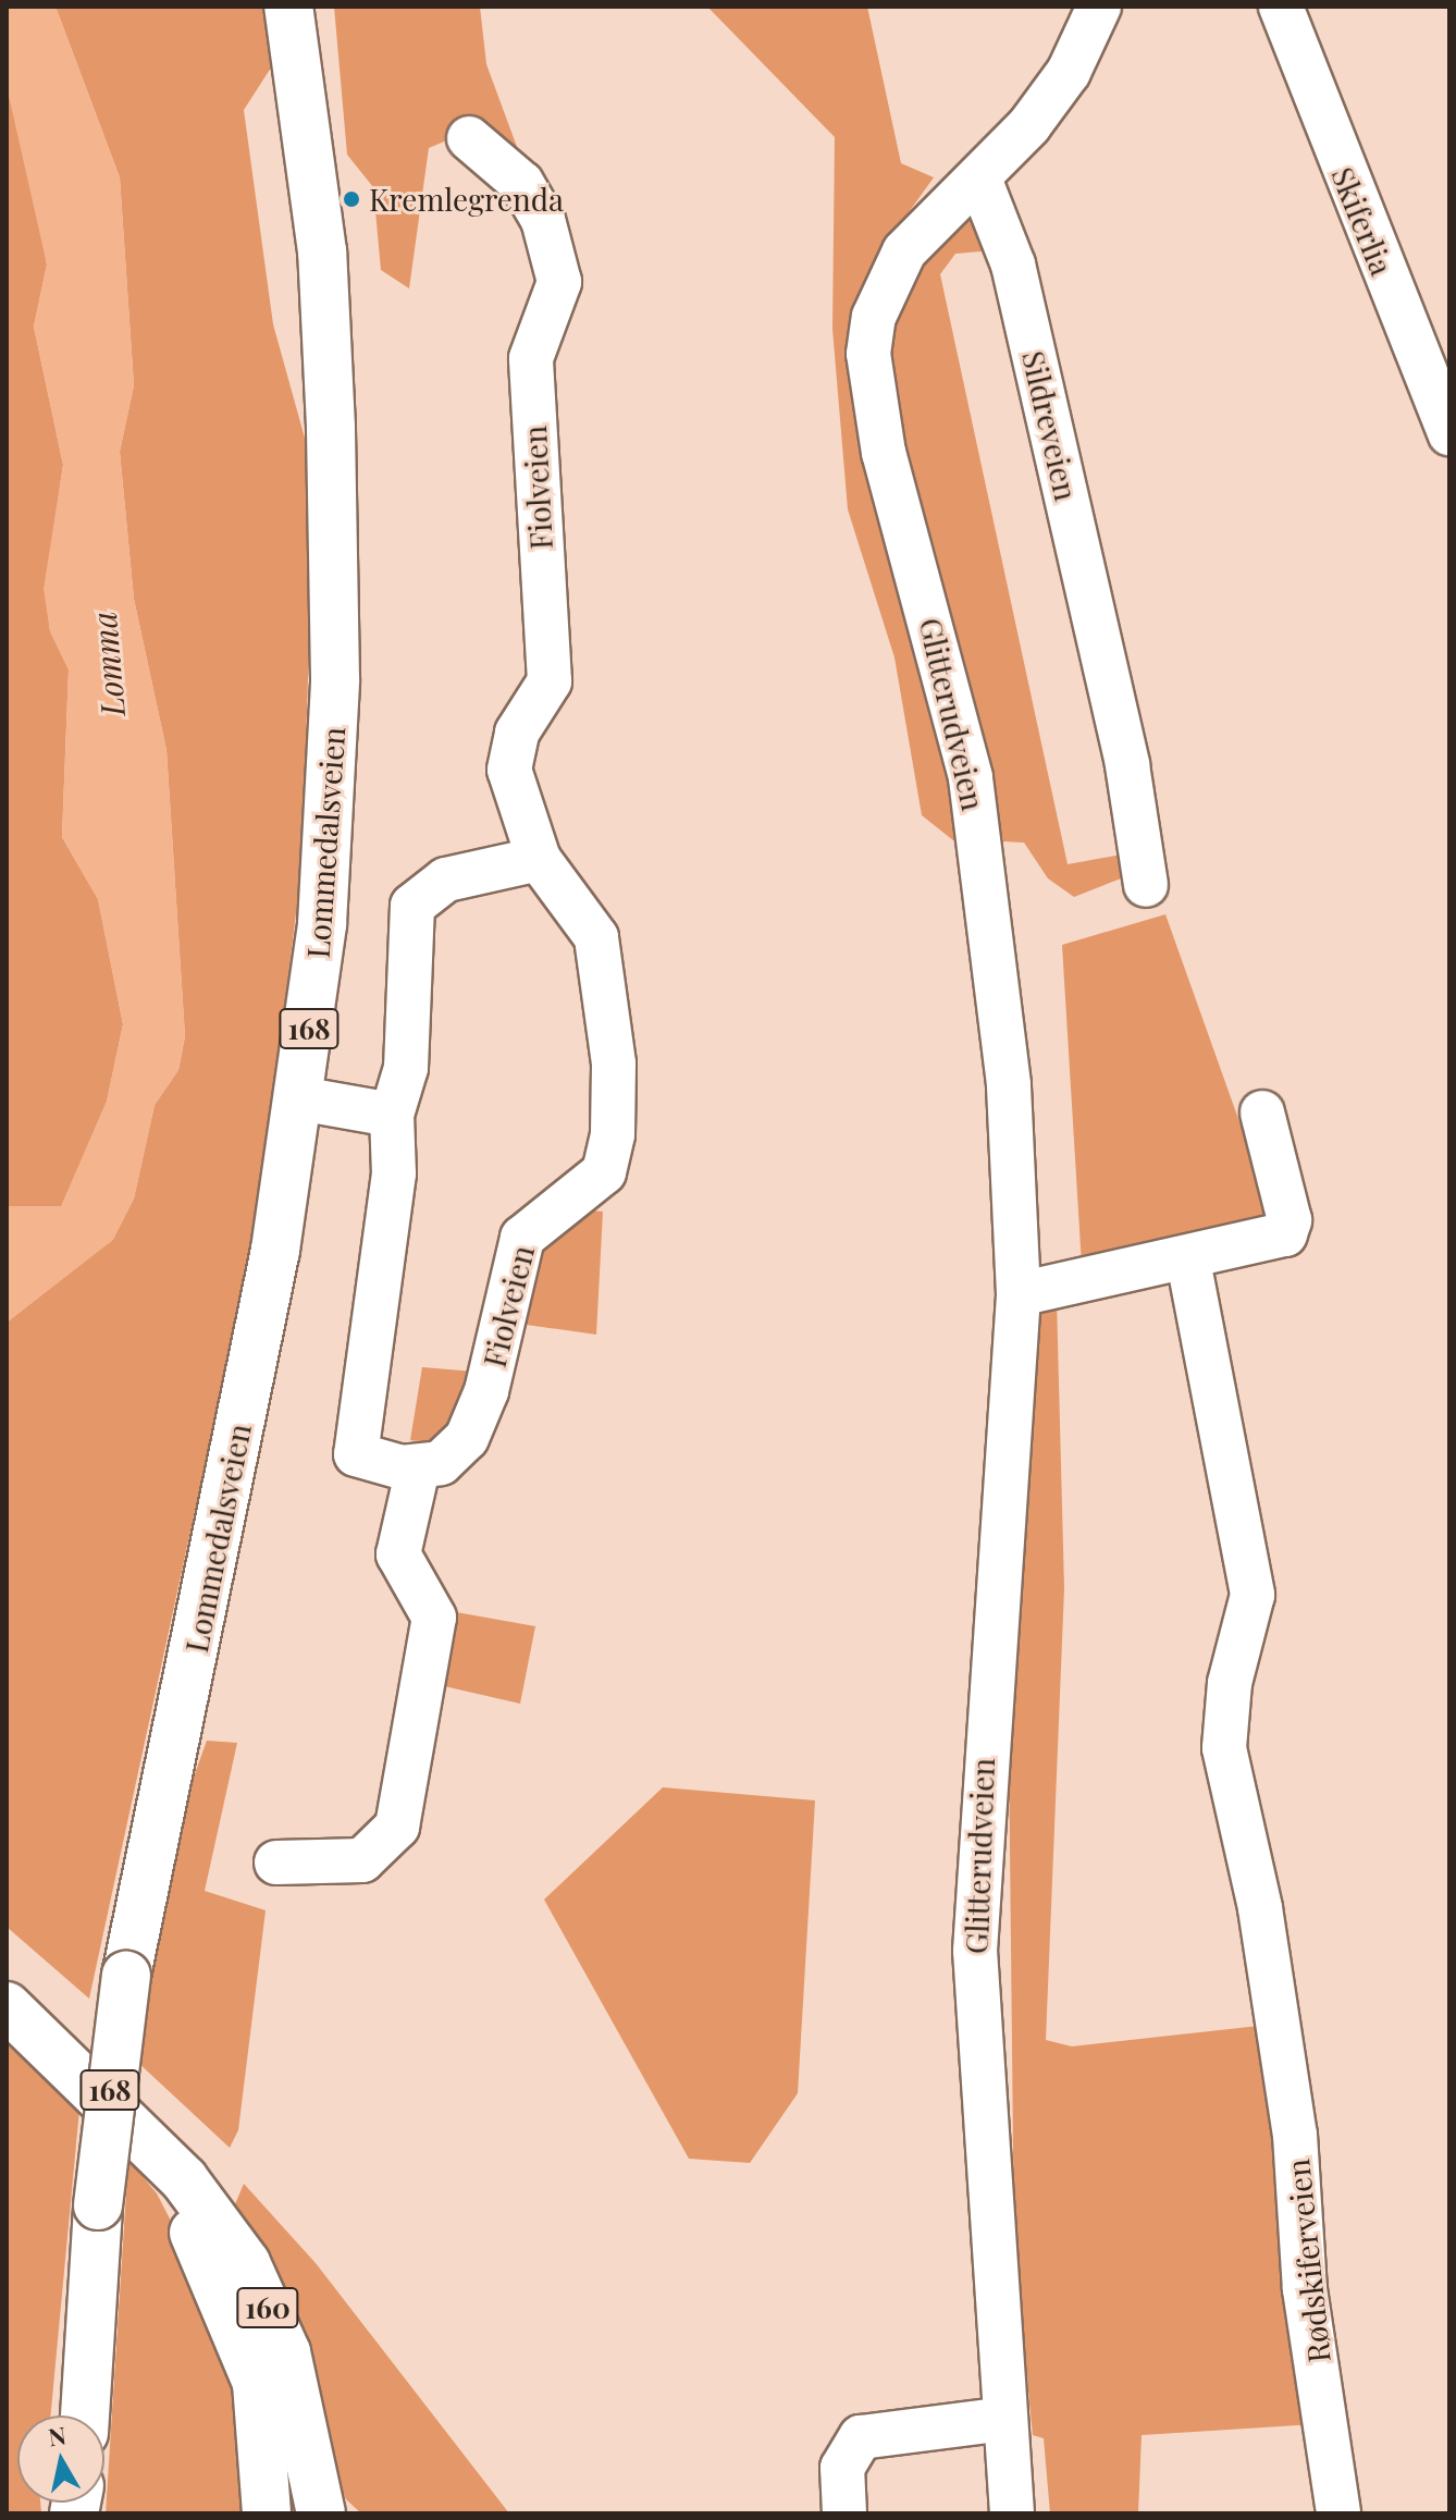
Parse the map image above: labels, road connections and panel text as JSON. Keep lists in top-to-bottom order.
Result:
{
  "streets": {
    "main road": ["Lommedalsveien", "168", "160"],
    "street": [
      "Skiferlia",
      "Sildreveien",
      "Fiolveien",
      "Glitterudveien",
      "Rødskiferveien"
    ]
  },
  "crossings": [
    ["Sildreveien", "Glitterudveien"]
  ],
  "water": ["Lomma"],
  "places": ["Kremlegrenda"],
  "north": "top"
}
